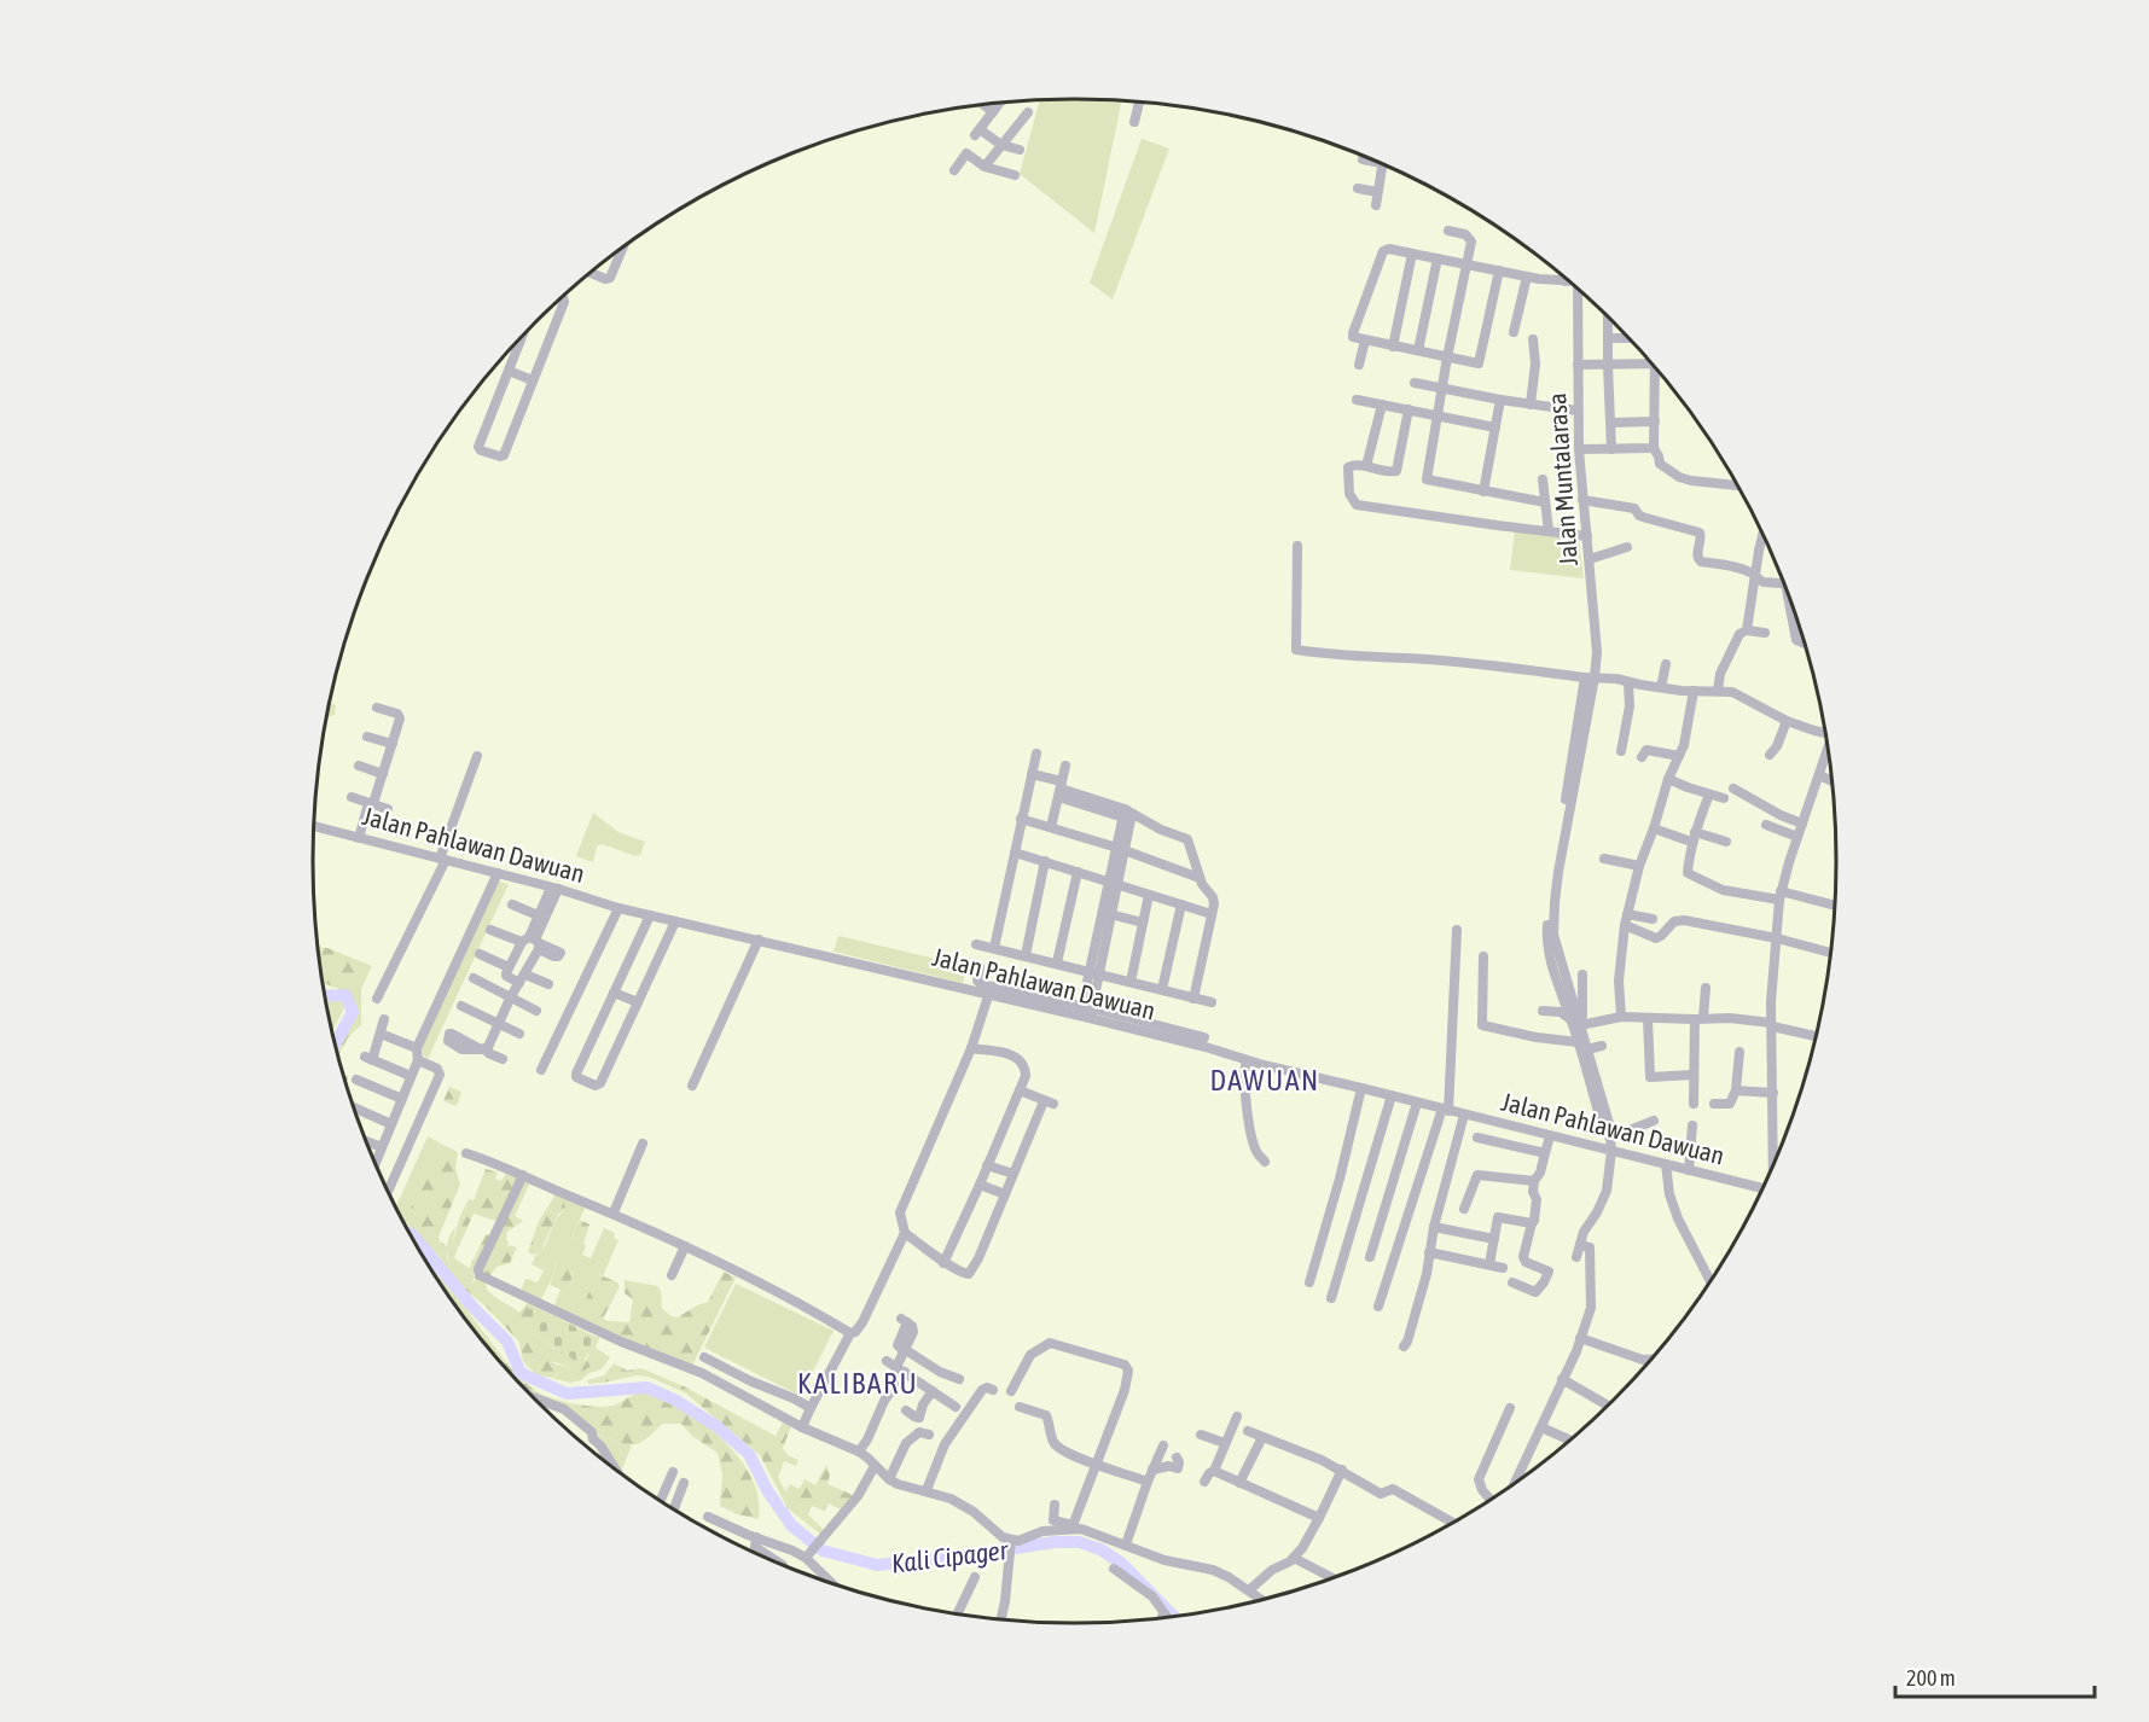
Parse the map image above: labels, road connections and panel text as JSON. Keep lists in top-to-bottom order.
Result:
{
  "streets": {
    "street": ["Jalan Muntalarasa", "Jalan Pahlawan Dawuan"]
  },
  "districts": ["DAWUAN", "KALIBARU"],
  "water": ["Kali Cipager"],
  "scale_bar": "200 m"
}
